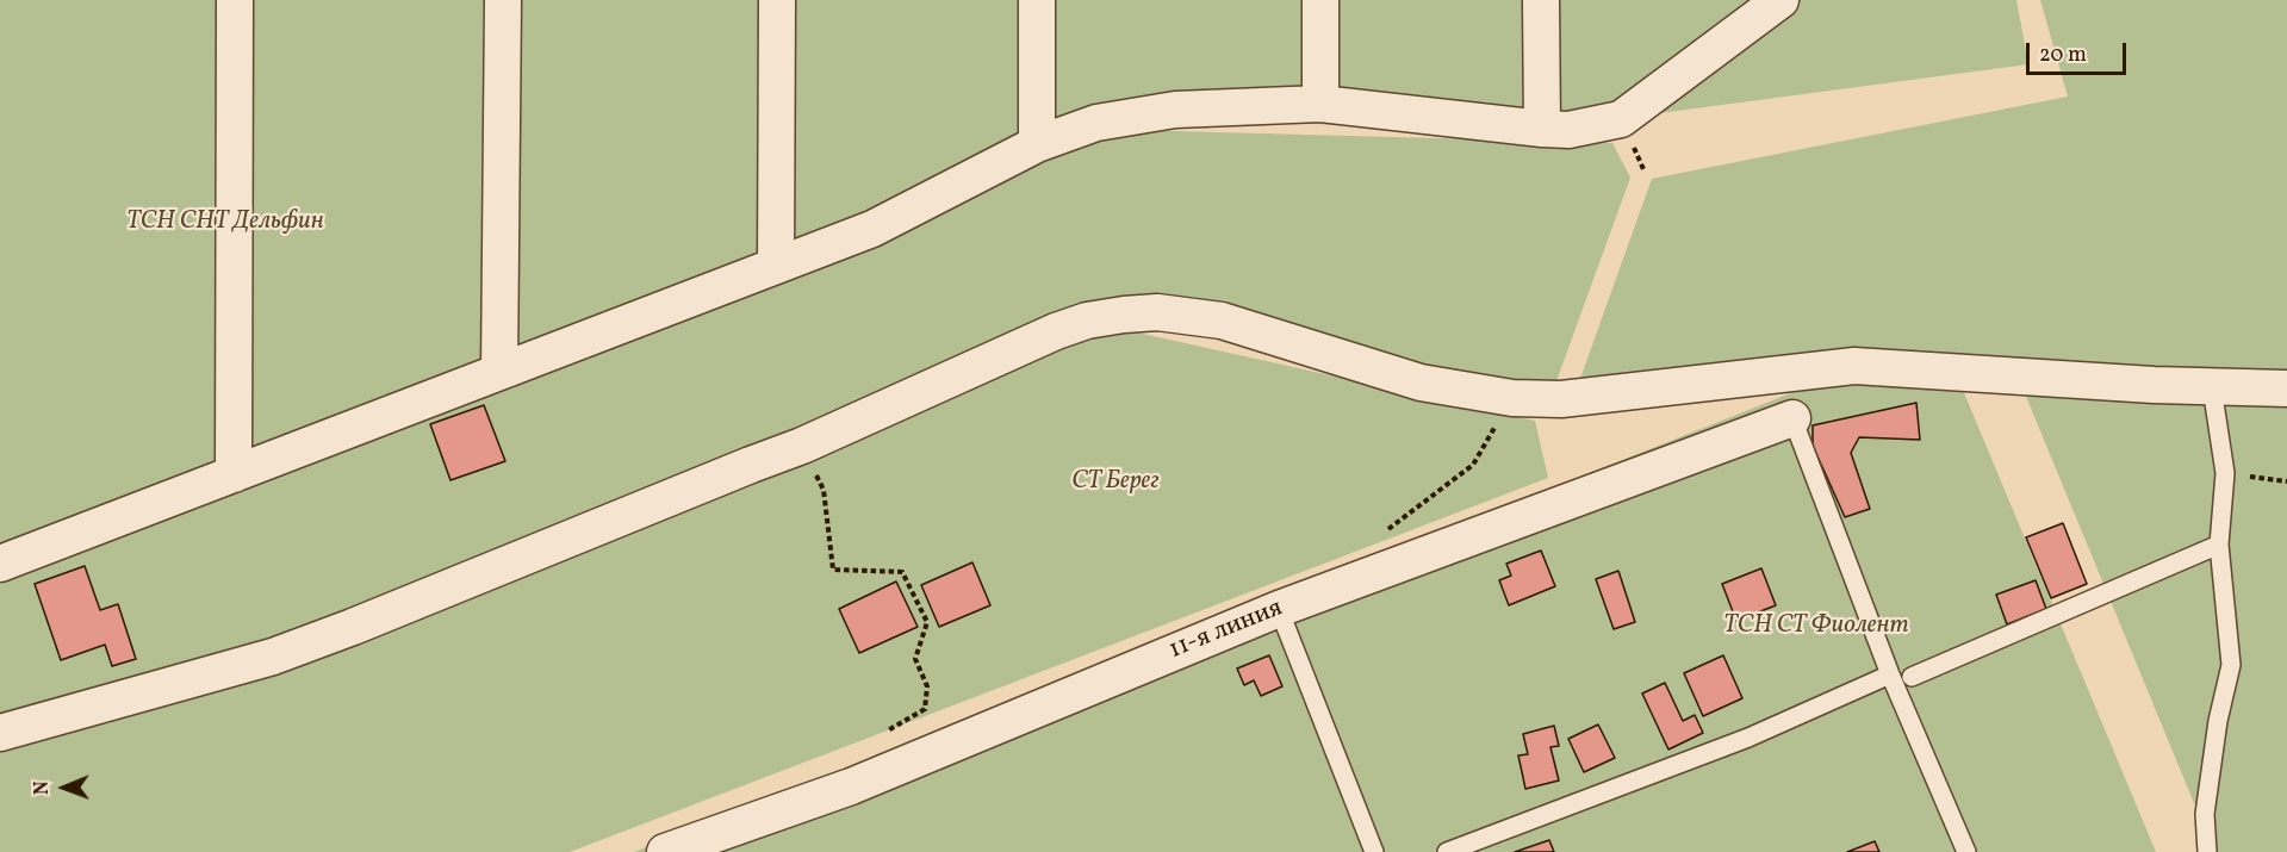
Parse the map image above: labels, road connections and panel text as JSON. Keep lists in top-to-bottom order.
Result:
{
  "streets": {
    "street": ["11-я линия"]
  },
  "parks": ["ТСН СНТ Дельфин", "СТ Берег", "ТСН СТ Фиолент"],
  "scale_bar": "20 m",
  "north": "left"
}
